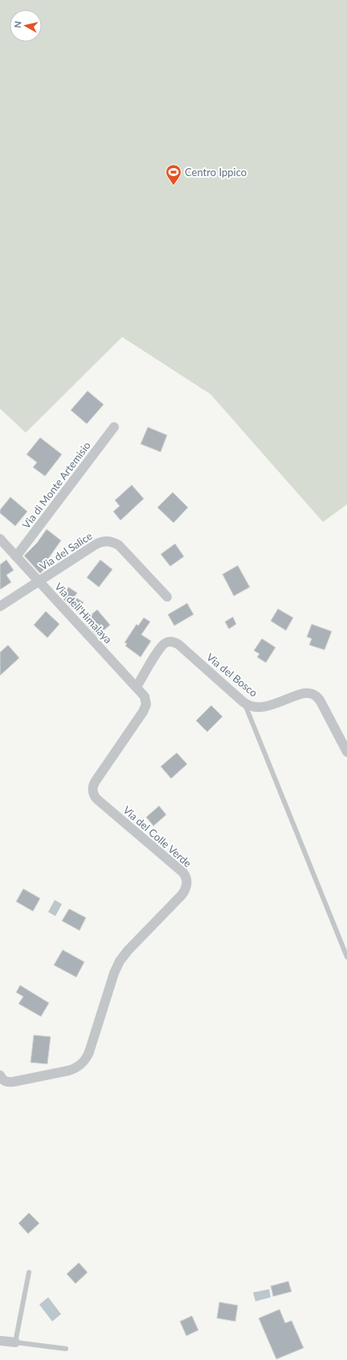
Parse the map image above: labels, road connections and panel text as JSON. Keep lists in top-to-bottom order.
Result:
{
  "streets": {
    "street": [
      "Via di Monte Artemisio",
      "Via del Salice",
      "Via dell'Himalaya",
      "Via del Bosco",
      "Via del Colle Verde"
    ]
  },
  "crossings": [
    ["Via di Monte Artemisio", "Via dell'Himalaya"],
    ["Via del Salice", "Via dell'Himalaya"],
    ["Via dell'Himalaya", "Via del Bosco"],
    ["Via dell'Himalaya", "Via del Colle Verde"]
  ],
  "places": {
    "sports": ["Centro Ippico"]
  },
  "north": "left"
}
